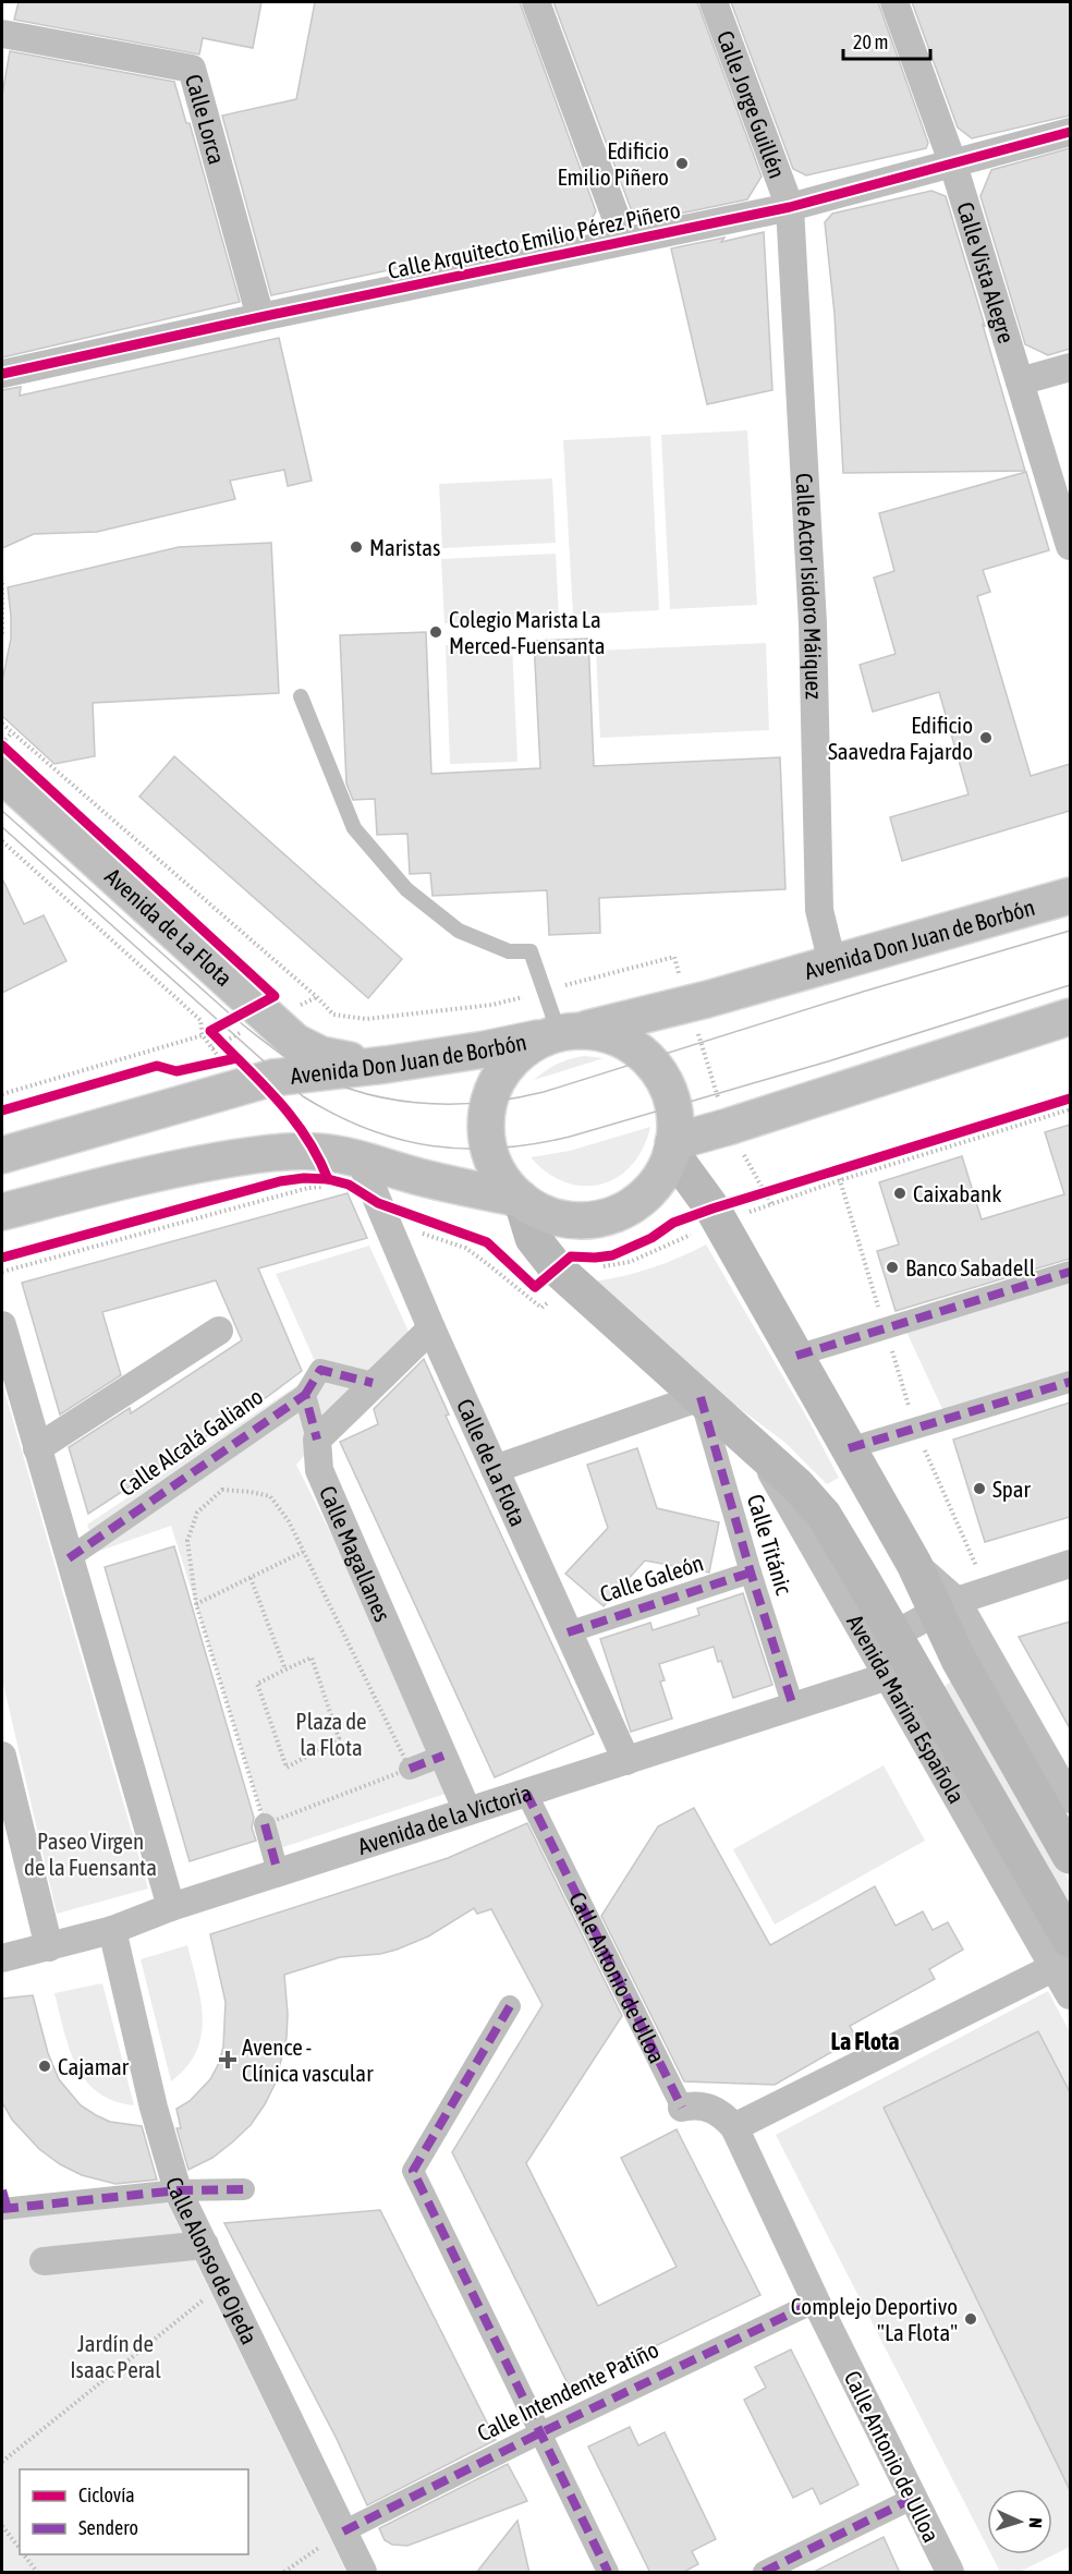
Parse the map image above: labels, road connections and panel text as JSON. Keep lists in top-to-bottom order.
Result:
{
  "streets": {
    "main road": ["Avenida de La Flota", "Avenida Don Juan de Borbón", "Avenida Marina Española"],
    "street": [
      "Calle Jorge Guillén",
      "Calle Lorca",
      "Calle Arquitecto Emilio Pérez Piñero",
      "Calle Vista Alegre",
      "Calle Actor Isidoro Máiquez",
      "Calle Alcalá Galiano",
      "Calle de La Flota",
      "Calle Titánic",
      "Calle Magallanes",
      "Calle Galeón",
      "Avenida de la Victoria",
      "Calle Antonio de Ulloa",
      "Calle Alonso de Ojeda",
      "Calle Intendente Patiño"
    ]
  },
  "crossings": [
    ["Calle Jorge Guillén", "Calle Arquitecto Emilio Pérez Piñero"],
    ["Calle Jorge Guillén", "Calle Actor Isidoro Máiquez"],
    ["Calle Lorca", "Calle Arquitecto Emilio Pérez Piñero"],
    ["Calle Arquitecto Emilio Pérez Piñero", "Calle Vista Alegre"],
    ["Calle Arquitecto Emilio Pérez Piñero", "Calle Actor Isidoro Máiquez"],
    ["Calle Actor Isidoro Máiquez", "Avenida Don Juan de Borbón"],
    ["Avenida de La Flota", "Avenida Don Juan de Borbón"],
    ["Avenida Don Juan de Borbón", "Avenida Marina Española"],
    ["Calle de La Flota", "Calle Galeón"],
    ["Calle de La Flota", "Avenida de la Victoria"],
    ["Calle Titánic", "Calle Galeón"],
    ["Calle Titánic", "Avenida Marina Española"],
    ["Calle Titánic", "Avenida de la Victoria"],
    ["Calle Magallanes", "Avenida de la Victoria"],
    ["Avenida Marina Española", "Avenida de la Victoria"],
    ["Avenida de la Victoria", "Calle Antonio de Ulloa"],
    ["Avenida de la Victoria", "Calle Alonso de Ojeda"],
    ["Calle Antonio de Ulloa", "Calle Intendente Patiño"],
    ["Calle Alonso de Ojeda", "Calle Intendente Patiño"]
  ],
  "districts": ["La Flota"],
  "parks": ["Plaza de la Flota", "Paseo Virgen de la Fuensanta", "Jardín de Isaac Peral"],
  "places": {
    "other": [
      "Edificio Emilio Piñero",
      "Maristas",
      "Colegio Marista La Merced-Fuensanta",
      "Edificio Saavedra Fajardo",
      "Caixabank",
      "Banco Sabadell",
      "Spar",
      "Cajamar",
      "Complejo Deportivo \"La Flota\""
    ],
    "health": ["Avence - Clínica vascular"]
  },
  "legend": ["Ciclovía", "Sendero"],
  "scale_bar": "20 m",
  "north": "right"
}
